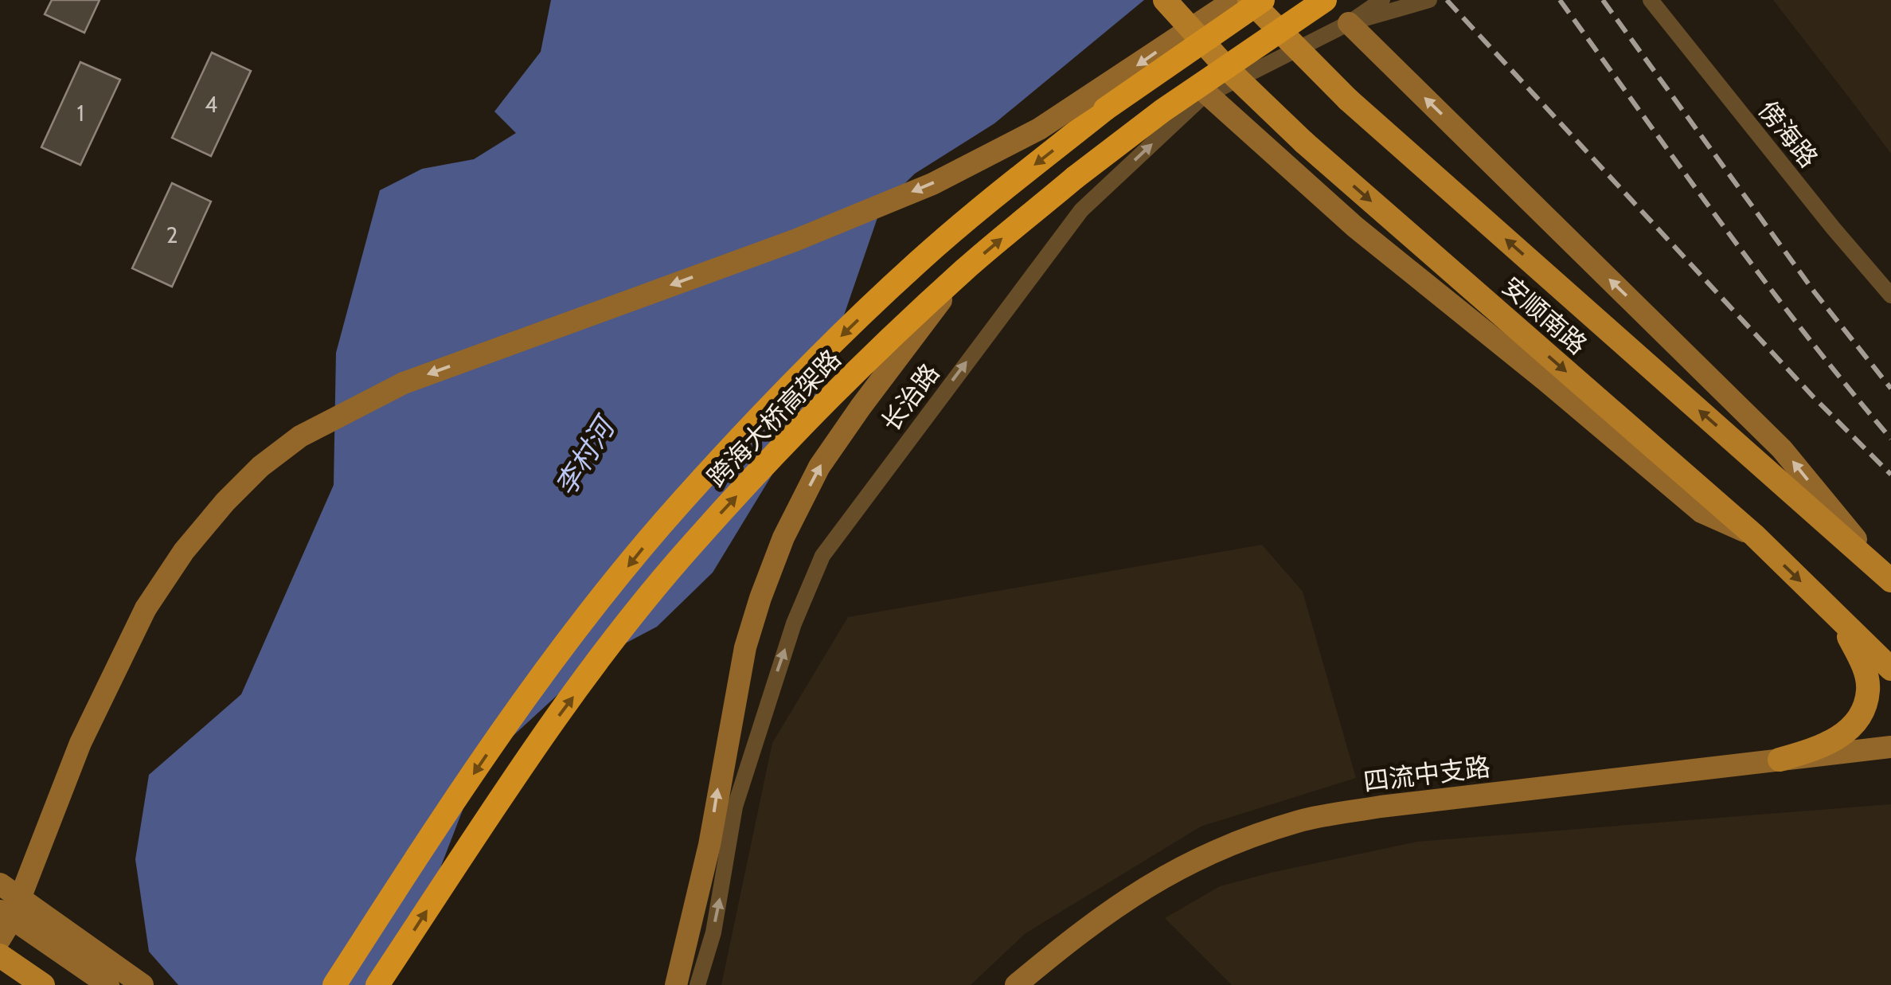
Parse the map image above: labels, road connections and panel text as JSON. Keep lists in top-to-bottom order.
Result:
{
  "streets": {
    "highway": ["跨海大桥高架路"],
    "main road": ["安顺南路", "四流中支路"],
    "street": ["傍海路", "长治路"]
  },
  "one_way": ["长治路"],
  "water": ["李村河"],
  "house_numbers": ["4", "1", "2"]
}
